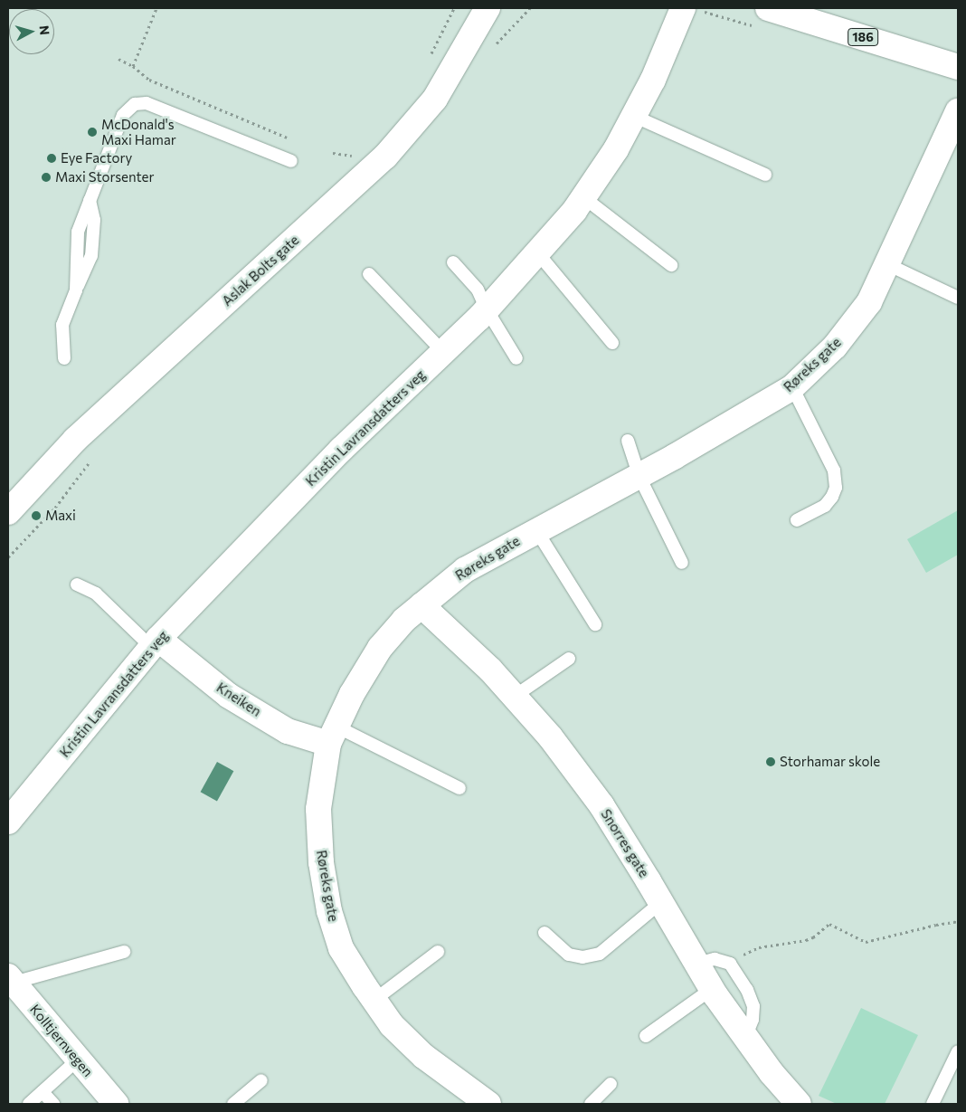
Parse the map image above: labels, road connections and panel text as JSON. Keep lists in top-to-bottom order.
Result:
{
  "streets": {
    "street": [
      "186",
      "Aslak Bolts gate",
      "Røreks gate",
      "Kristin Lavransdatters veg",
      "Kneiken",
      "Snorres gate",
      "Kolltjernvegen"
    ]
  },
  "crossings": [
    ["Røreks gate", "Kneiken"],
    ["Røreks gate", "Snorres gate"],
    ["Kristin Lavransdatters veg", "Kneiken"]
  ],
  "places": [
    "McDonald's Maxi Hamar",
    "Eye Factory",
    "Maxi Storsenter",
    "Maxi",
    "Storhamar skole"
  ],
  "north": "right"
}
